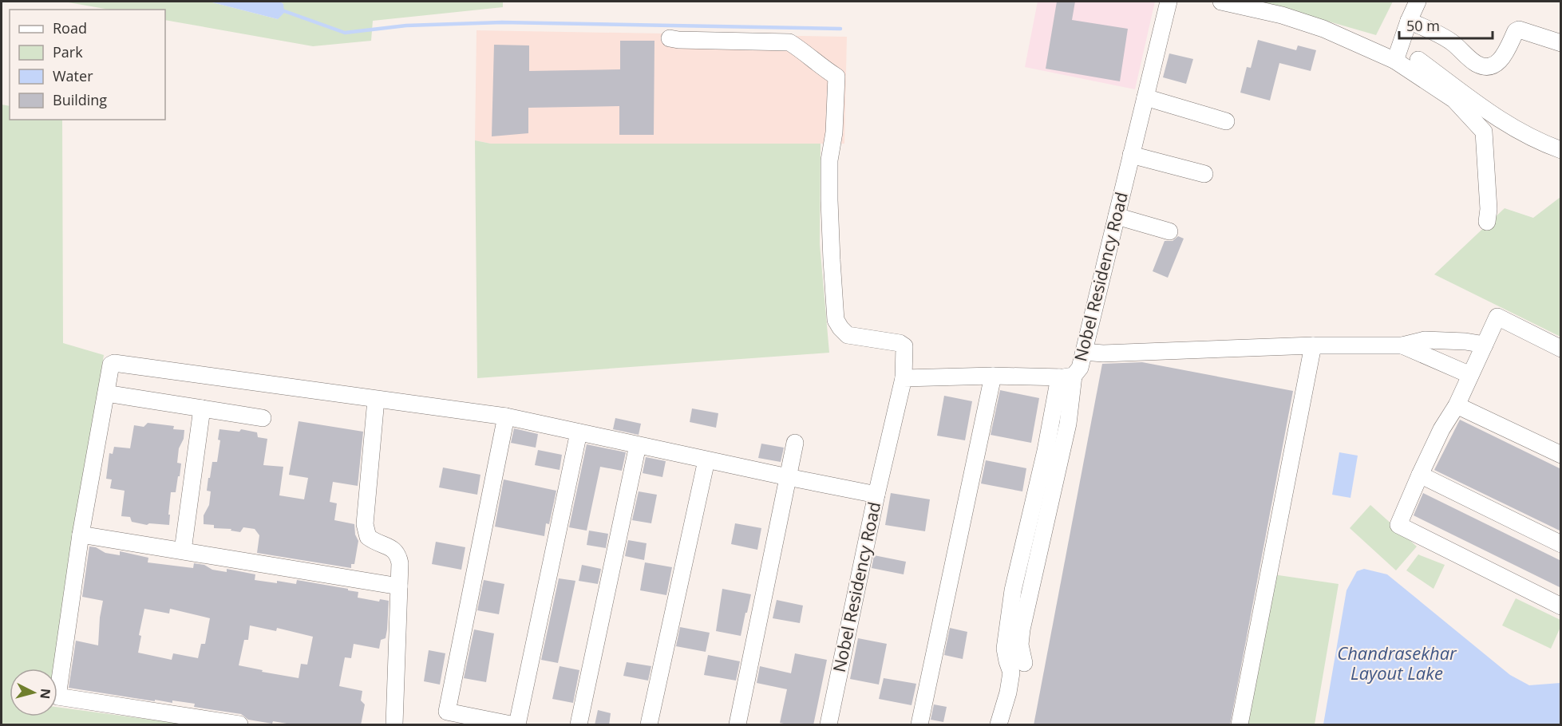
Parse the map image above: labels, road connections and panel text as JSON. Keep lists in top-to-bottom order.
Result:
{
  "streets": {
    "street": ["Nobel Residency Road"]
  },
  "water": ["Chandrasekhar Layout Lake"],
  "legend": [
    "Road",
    "Park",
    "Water",
    "Building"
  ],
  "scale_bar": "50 m",
  "north": "right"
}
